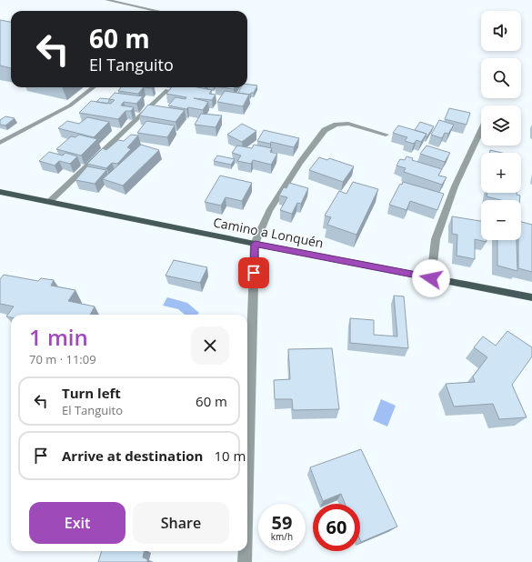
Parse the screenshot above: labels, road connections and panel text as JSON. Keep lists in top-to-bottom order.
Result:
{
  "streets": {
    "main road": ["Camino a Lonquén"]
  },
  "page": {
    "map_buttons": ["+", "−"],
    "turn": ["60 m", "El Tanguito"],
    "heading": ["1 min", "70 m · 11:09"],
    "list": [
      {
        "name": "Turn left",
        "note": "El Tanguito",
        "value": "60 m"
      },
      {
        "name": "Arrive at destination",
        "value": "10 m"
      }
    ],
    "buttons": ["Exit", "Share"],
    "speed": "59 km/h",
    "limit": "60"
  }
}
